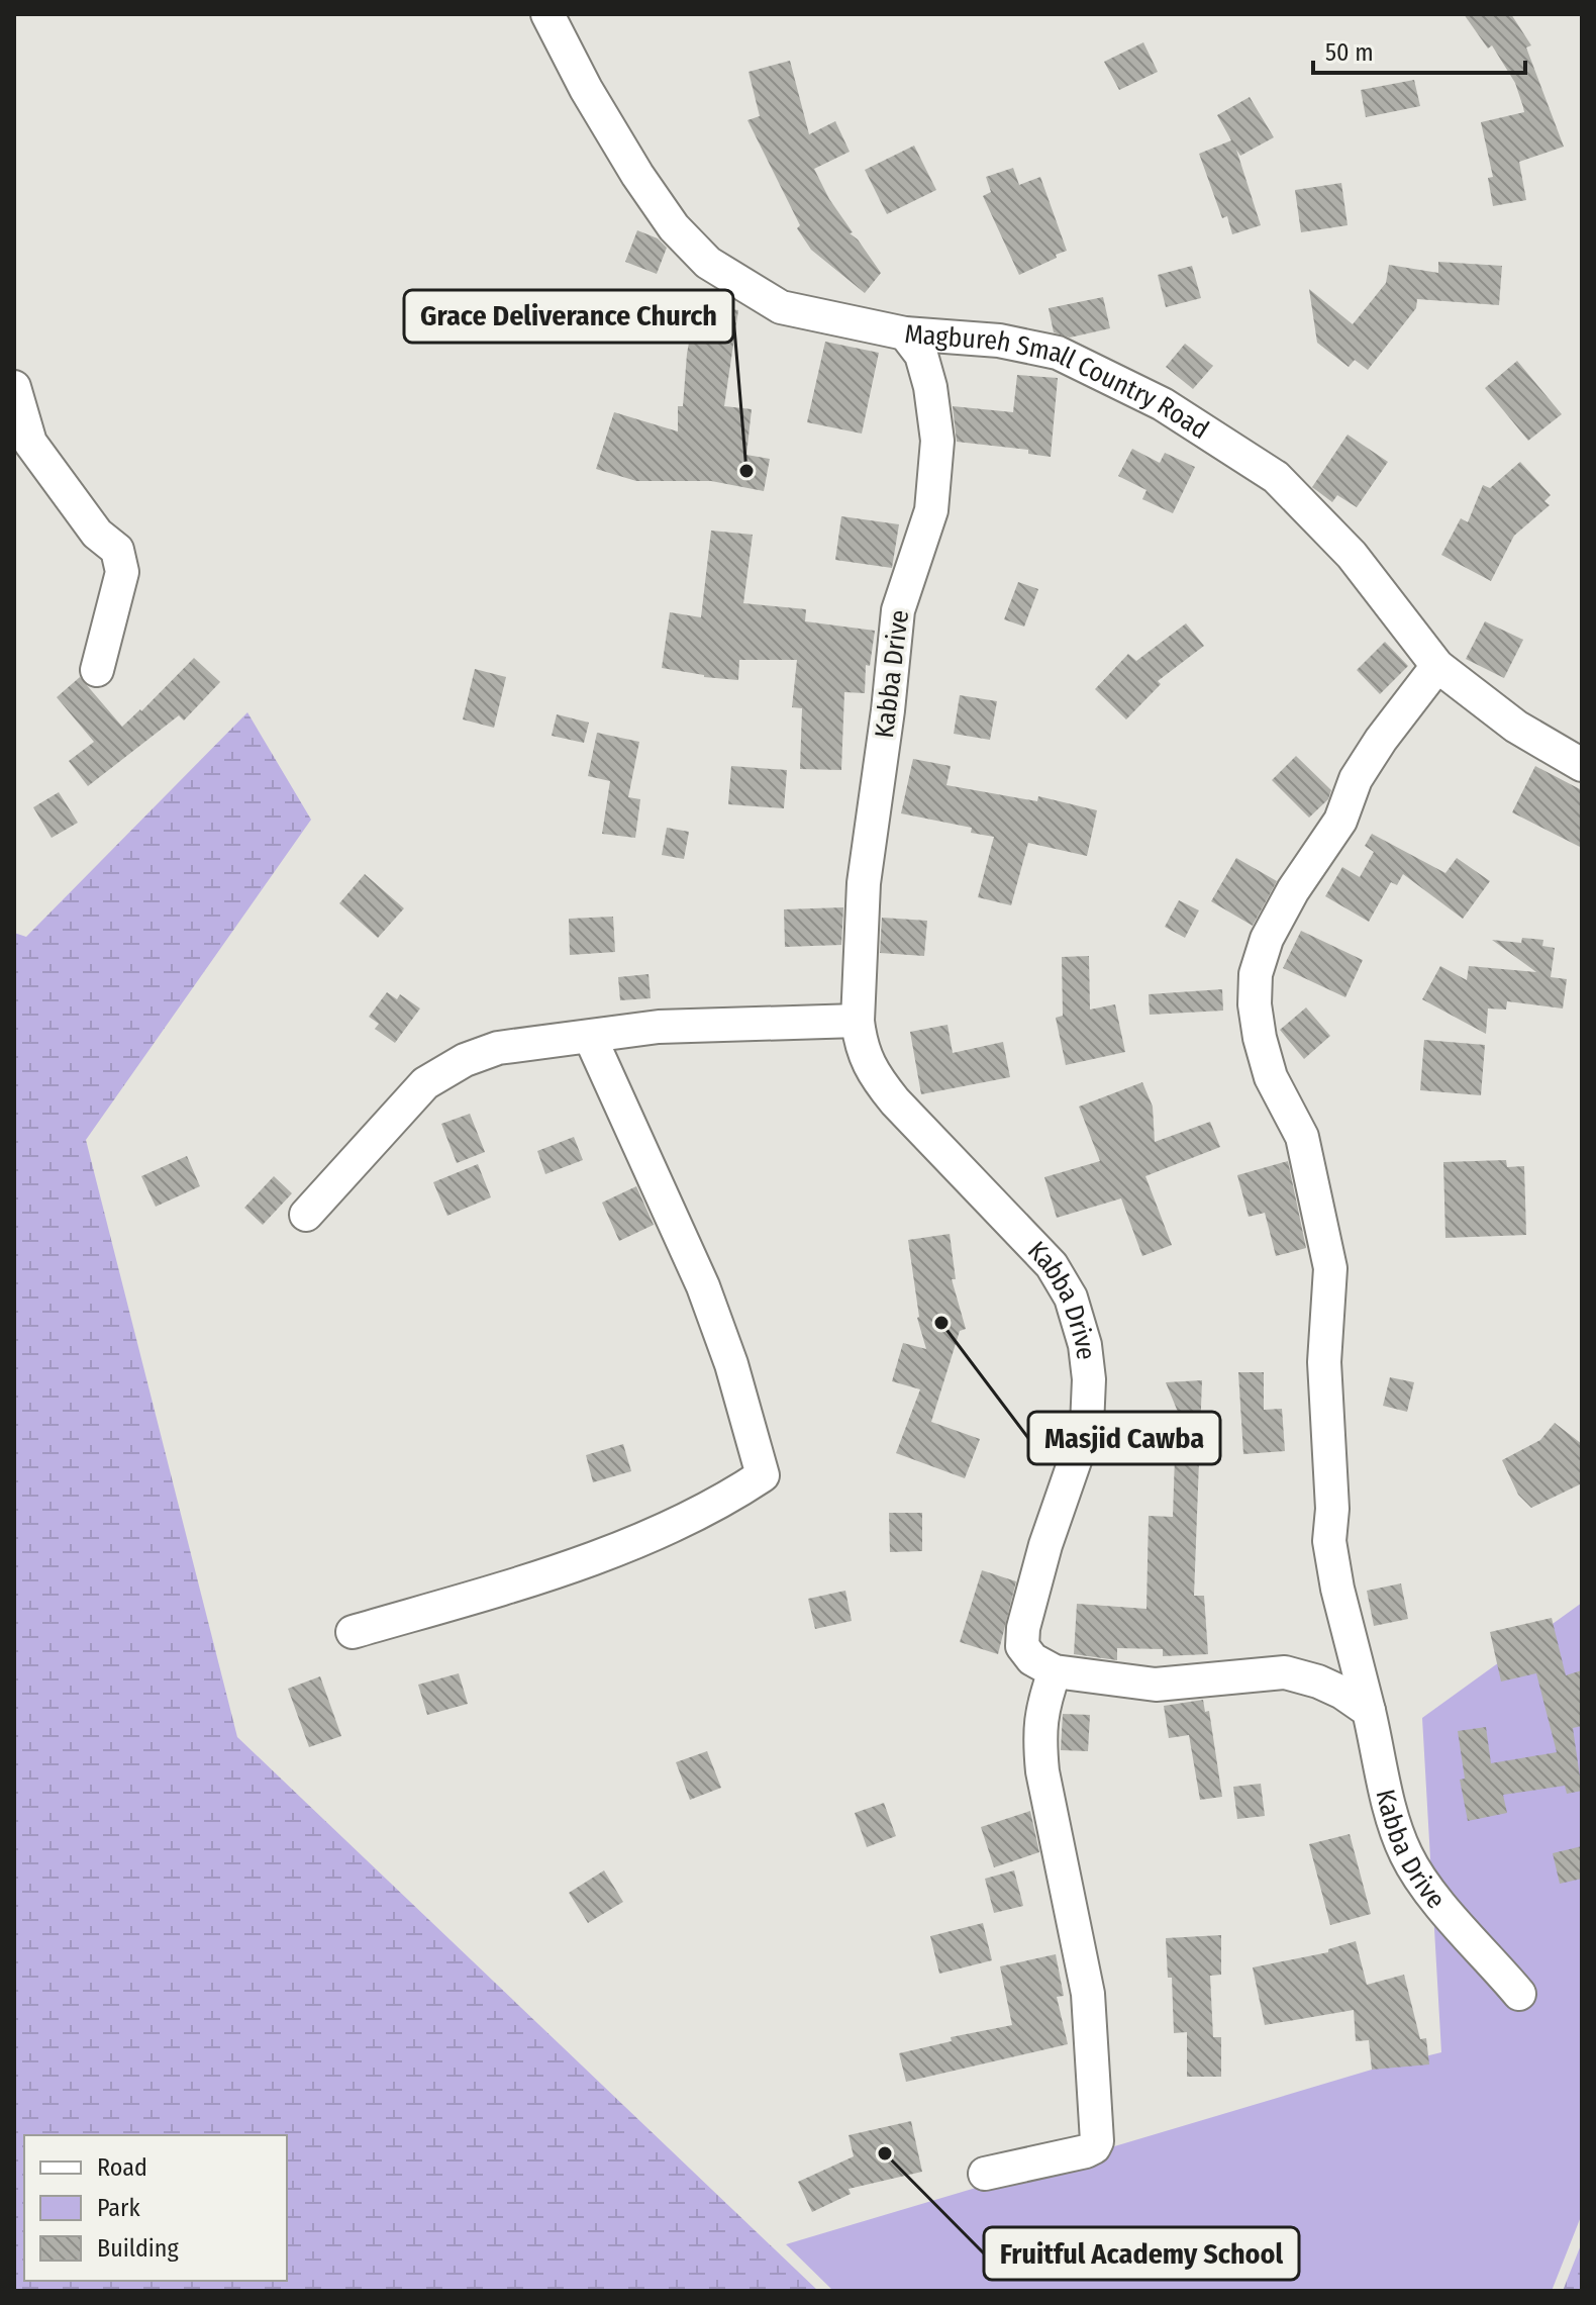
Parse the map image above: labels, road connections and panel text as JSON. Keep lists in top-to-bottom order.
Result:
{
  "streets": {
    "street": ["Magbureh Small Country Road", "Kabba Drive"]
  },
  "crossings": [
    ["Magbureh Small Country Road", "Kabba Drive"]
  ],
  "places": ["Grace Deliverance Church", "Masjid Cawba", "Fruitful Academy School"],
  "legend": ["Road", "Park", "Building"],
  "scale_bar": "50 m"
}
